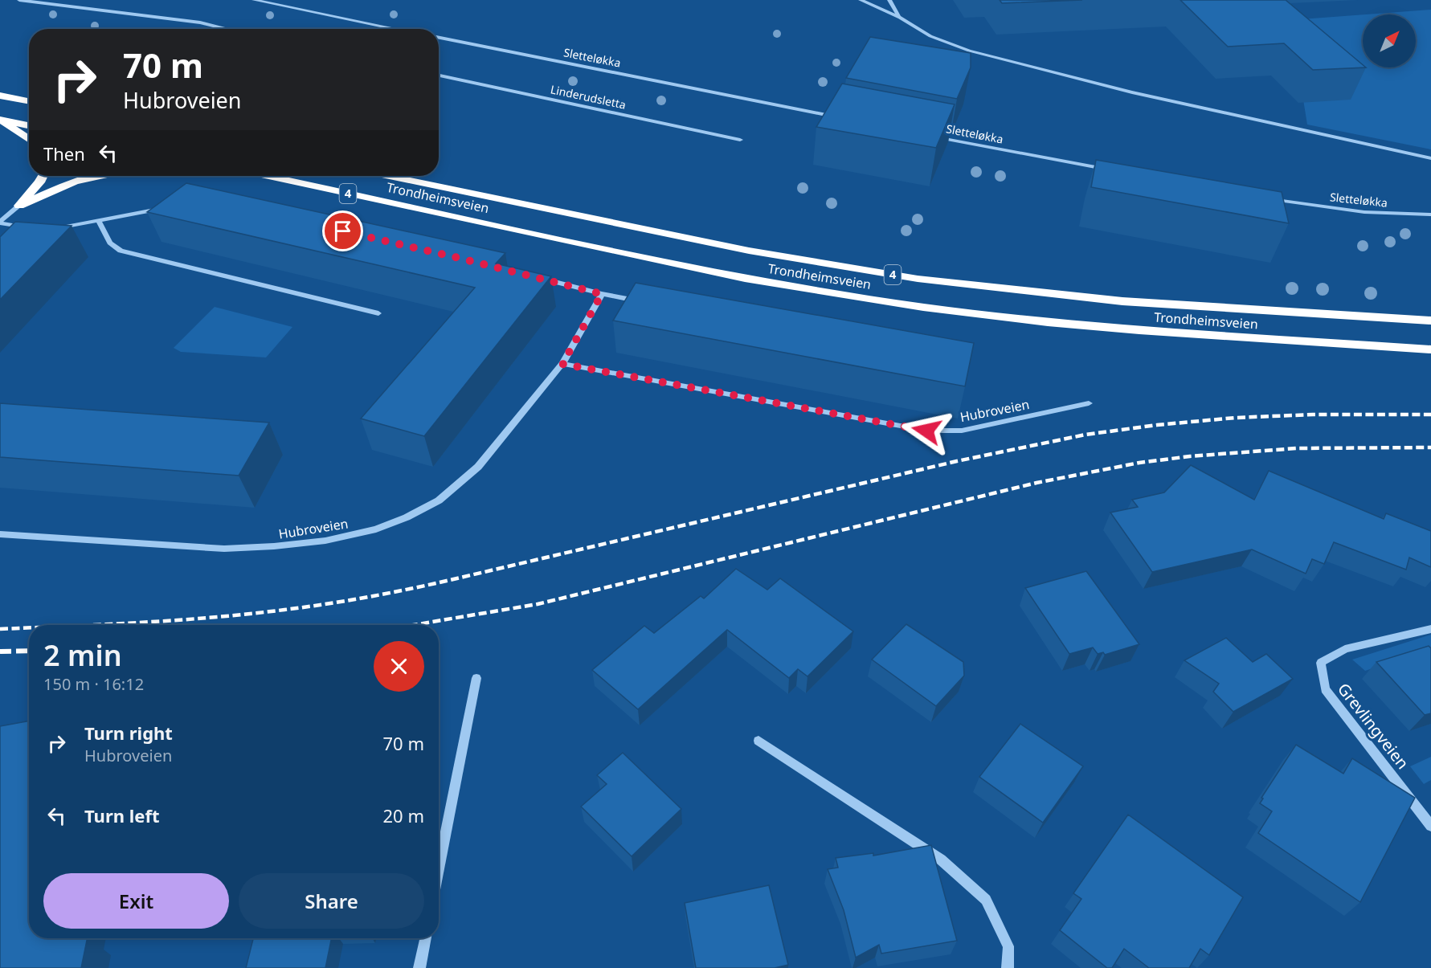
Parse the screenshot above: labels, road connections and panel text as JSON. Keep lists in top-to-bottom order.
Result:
{
  "streets": {
    "highway": ["4", "Trondheimsveien"],
    "street": [
      "Sletteløkka",
      "Linderudsletta",
      "Hubroveien",
      "Grevlingveien"
    ]
  },
  "north": "top right",
  "page": {
    "turn": ["70 m", "Hubroveien"],
    "then": "Then",
    "heading": ["2 min", "150 m · 16:12"],
    "list": [
      {
        "name": "Turn right",
        "note": "Hubroveien",
        "value": "70 m"
      },
      {
        "name": "Turn left",
        "value": "20 m"
      }
    ],
    "buttons": ["Exit", "Share"]
  }
}
